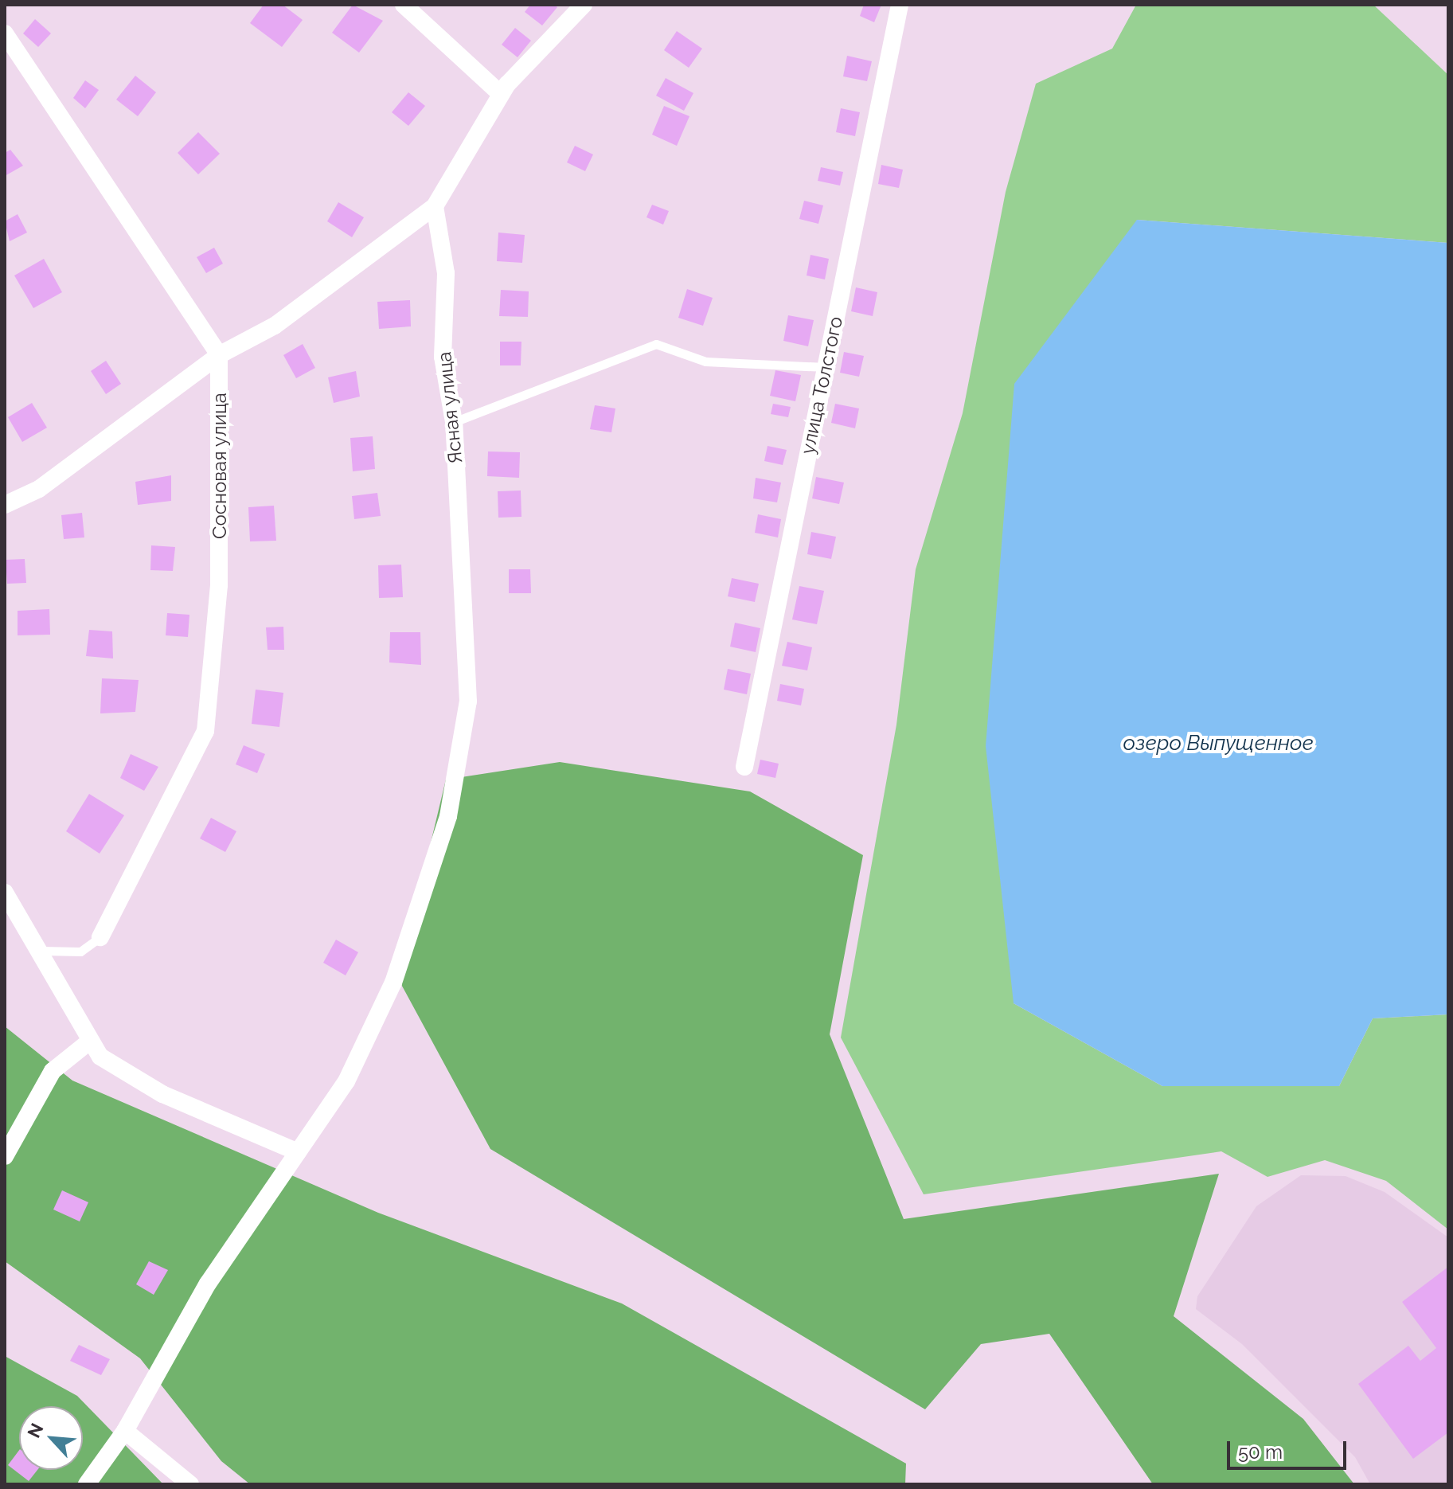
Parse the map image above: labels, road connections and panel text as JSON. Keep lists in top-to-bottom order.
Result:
{
  "streets": {
    "street": ["улица Толстого", "Ясная улица", "Сосновая улица"]
  },
  "water": ["озеро Выпущенное"],
  "scale_bar": "50 m",
  "north": "top left"
}
